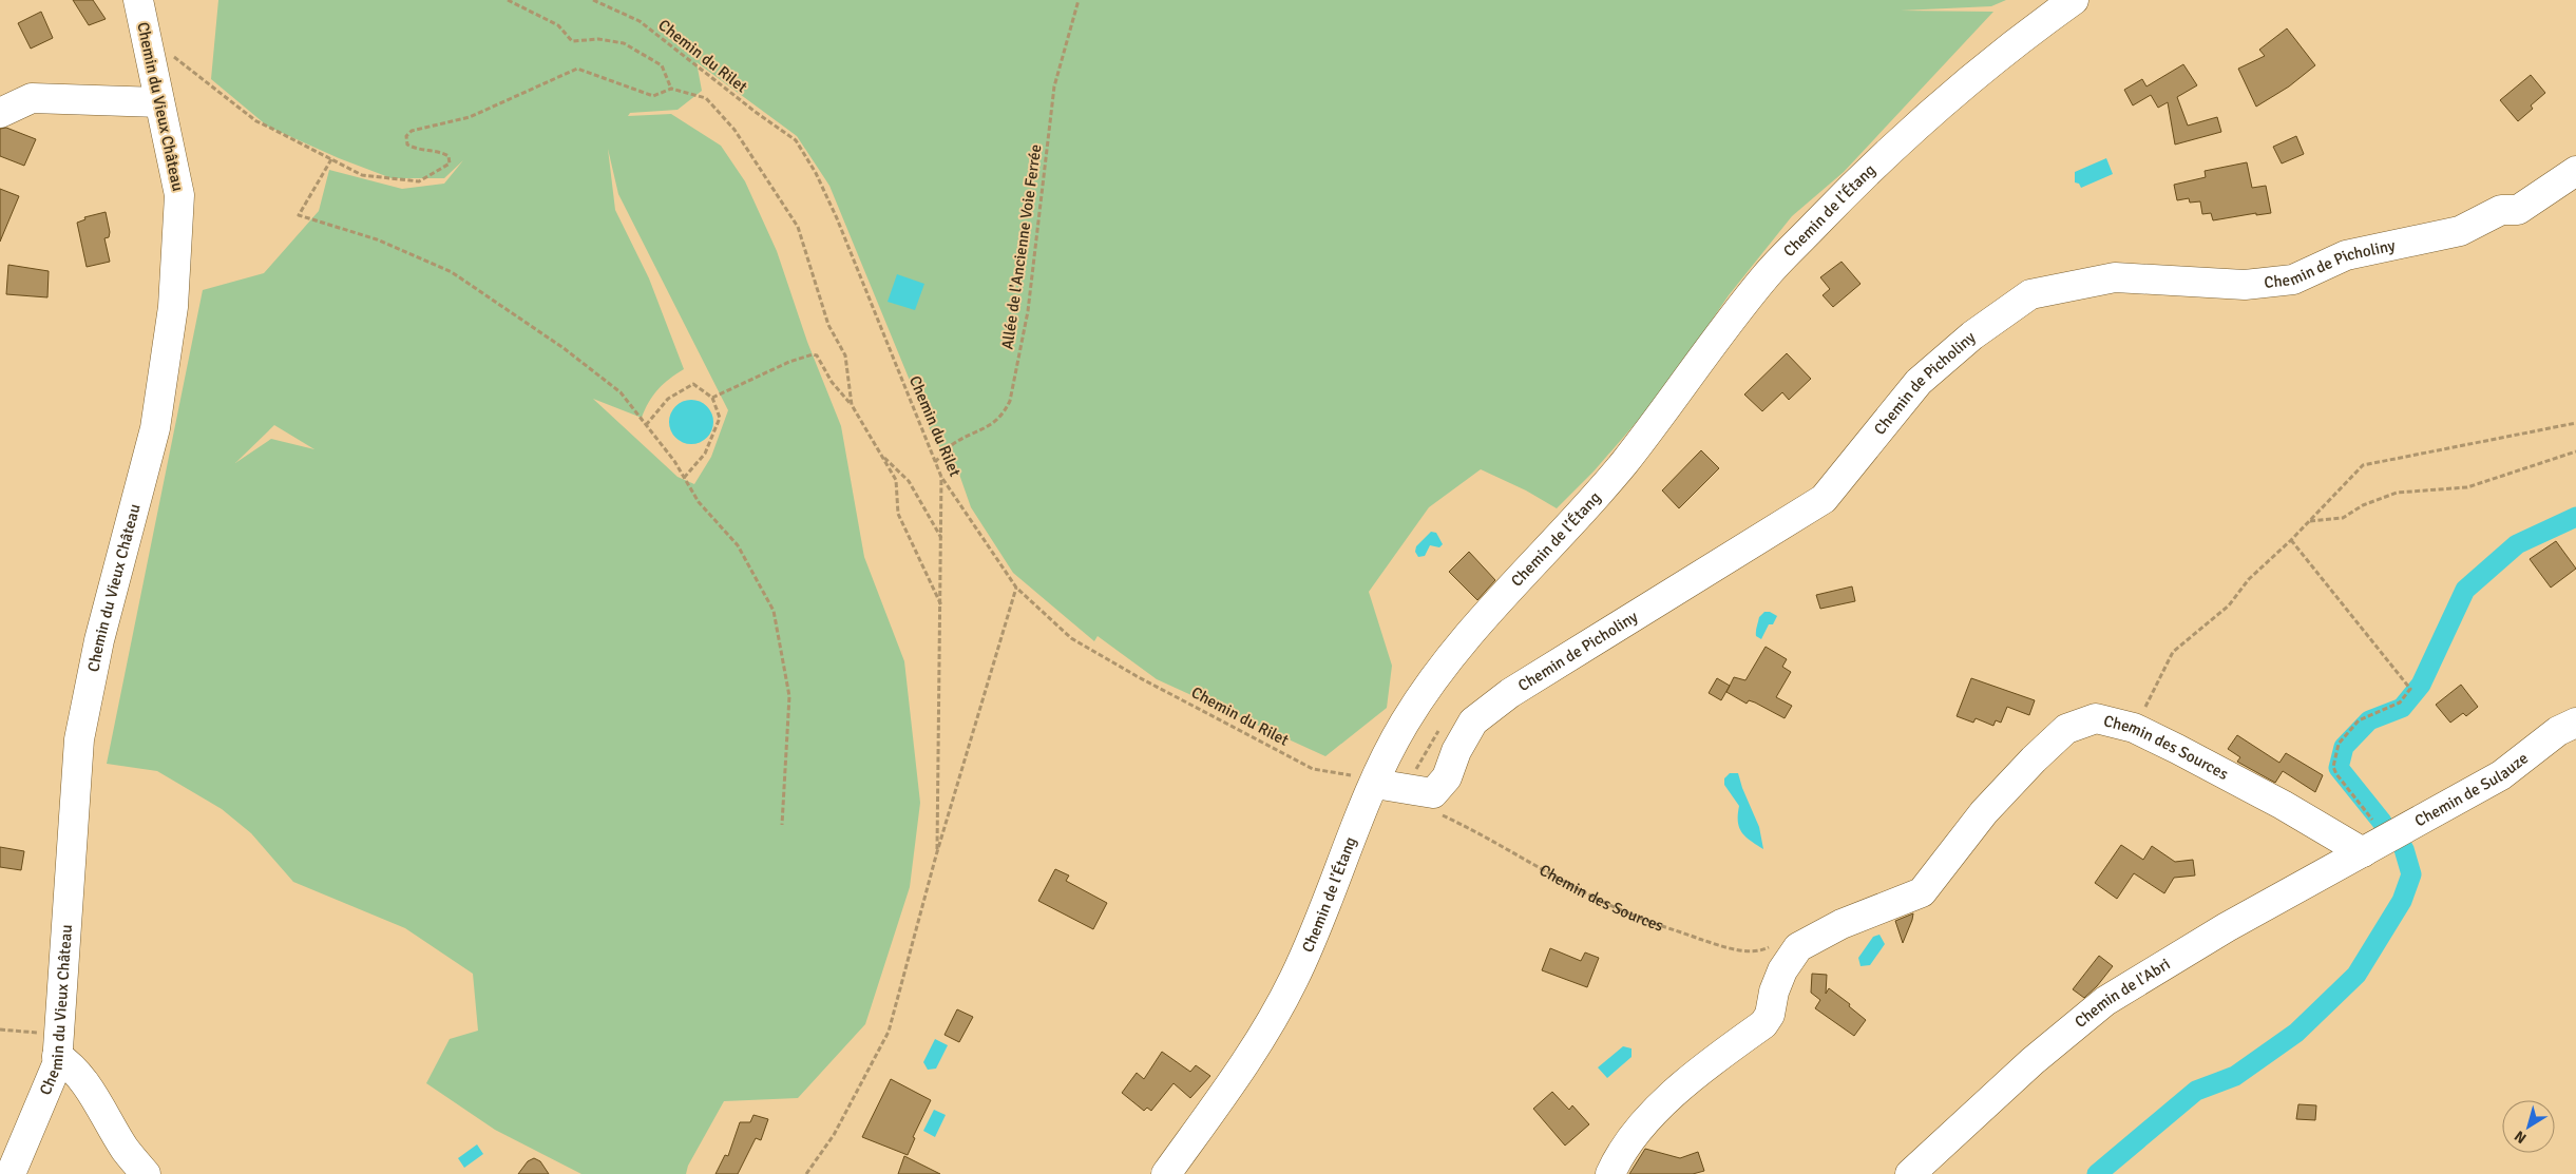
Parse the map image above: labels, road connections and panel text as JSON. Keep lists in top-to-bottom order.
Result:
{
  "streets": {
    "street": [
      "Chemin du Vieux Château",
      "Chemin de l’Étang",
      "Chemin de Picholiny",
      "Chemin des Sources",
      "Chemin de Sulauze",
      "Chemin de l'Abri"
    ],
    "path": ["Chemin du Rilet", "Allée de l'Ancienne Voie Ferrée"]
  },
  "crossings": [
    ["Chemin du Rilet", "Chemin de l’Étang"],
    ["Chemin du Rilet", "Allée de l'Ancienne Voie Ferrée"],
    ["Chemin du Rilet", "Chemin de Picholiny"],
    ["Chemin de l’Étang", "Chemin de Picholiny"],
    ["Chemin des Sources", "Chemin de Sulauze"],
    ["Chemin des Sources", "Chemin de l'Abri"],
    ["Chemin de Sulauze", "Chemin de l'Abri"]
  ],
  "north": "bottom left"
}
